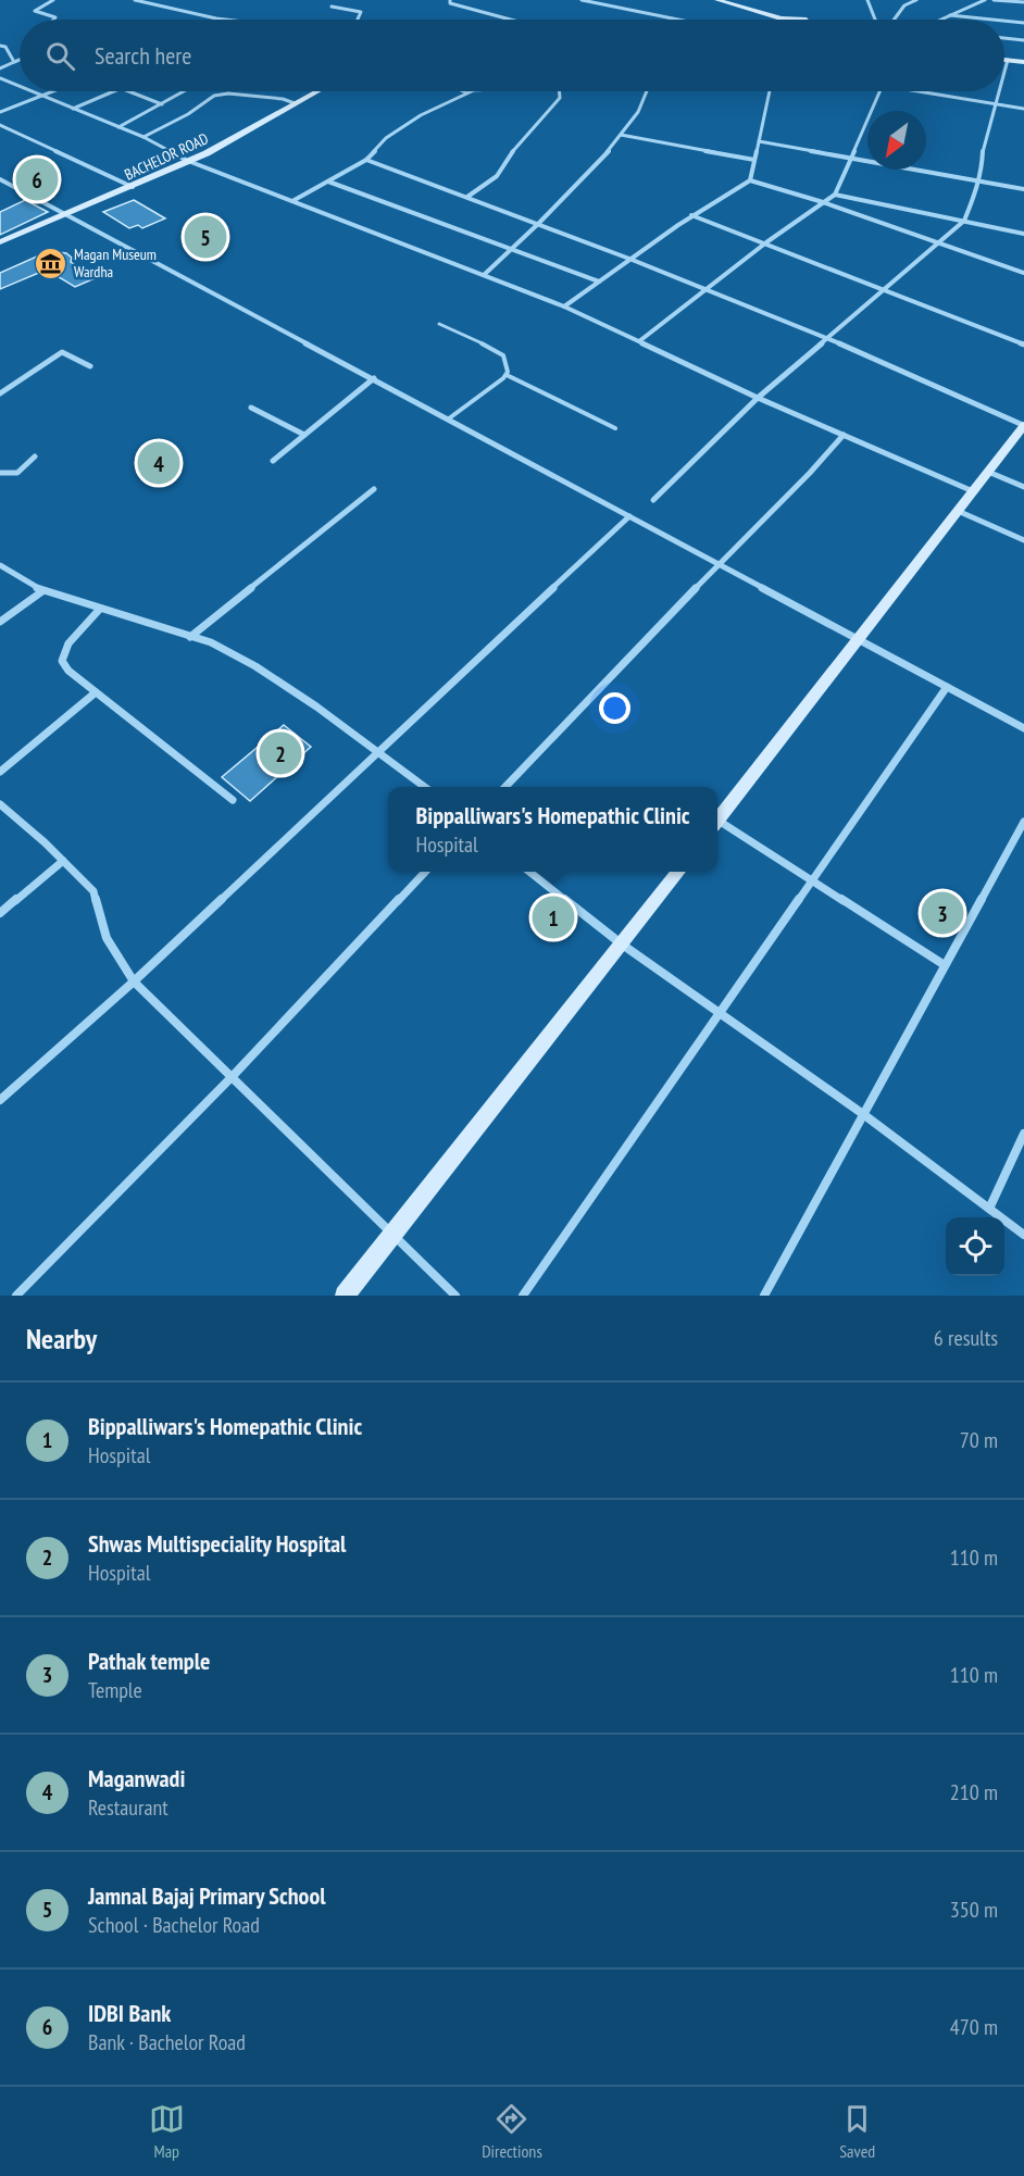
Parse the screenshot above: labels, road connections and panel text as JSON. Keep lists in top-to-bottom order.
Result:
{
  "streets": {
    "main road": ["BACHELOR ROAD"]
  },
  "places": {
    "museum": ["Magan Museum Wardha"]
  },
  "north": "bottom left",
  "page": {
    "search": "Search here",
    "pins": [
      "6",
      "5",
      "4",
      "2",
      "3",
      "1"
    ],
    "popup": ["Bippalliwars's Homepathic Clinic", "Hospital"],
    "heading": ["Nearby", "6 results"],
    "list": [
      {
        "mark": "1",
        "name": "Bippalliwars's Homepathic Clinic",
        "note": "Hospital",
        "value": "70 m"
      },
      {
        "mark": "2",
        "name": "Shwas Multispeciality Hospital",
        "note": "Hospital",
        "value": "110 m"
      },
      {
        "mark": "3",
        "name": "Pathak temple",
        "note": "Temple",
        "value": "110 m"
      },
      {
        "mark": "4",
        "name": "Maganwadi",
        "note": "Restaurant",
        "value": "210 m"
      },
      {
        "mark": "5",
        "name": "Jamnal Bajaj Primary School",
        "note": "School · Bachelor Road",
        "value": "350 m"
      },
      {
        "mark": "6",
        "name": "IDBI Bank",
        "note": "Bank · Bachelor Road",
        "value": "470 m"
      }
    ],
    "nav": ["Map", "Directions", "Saved"]
  }
}
